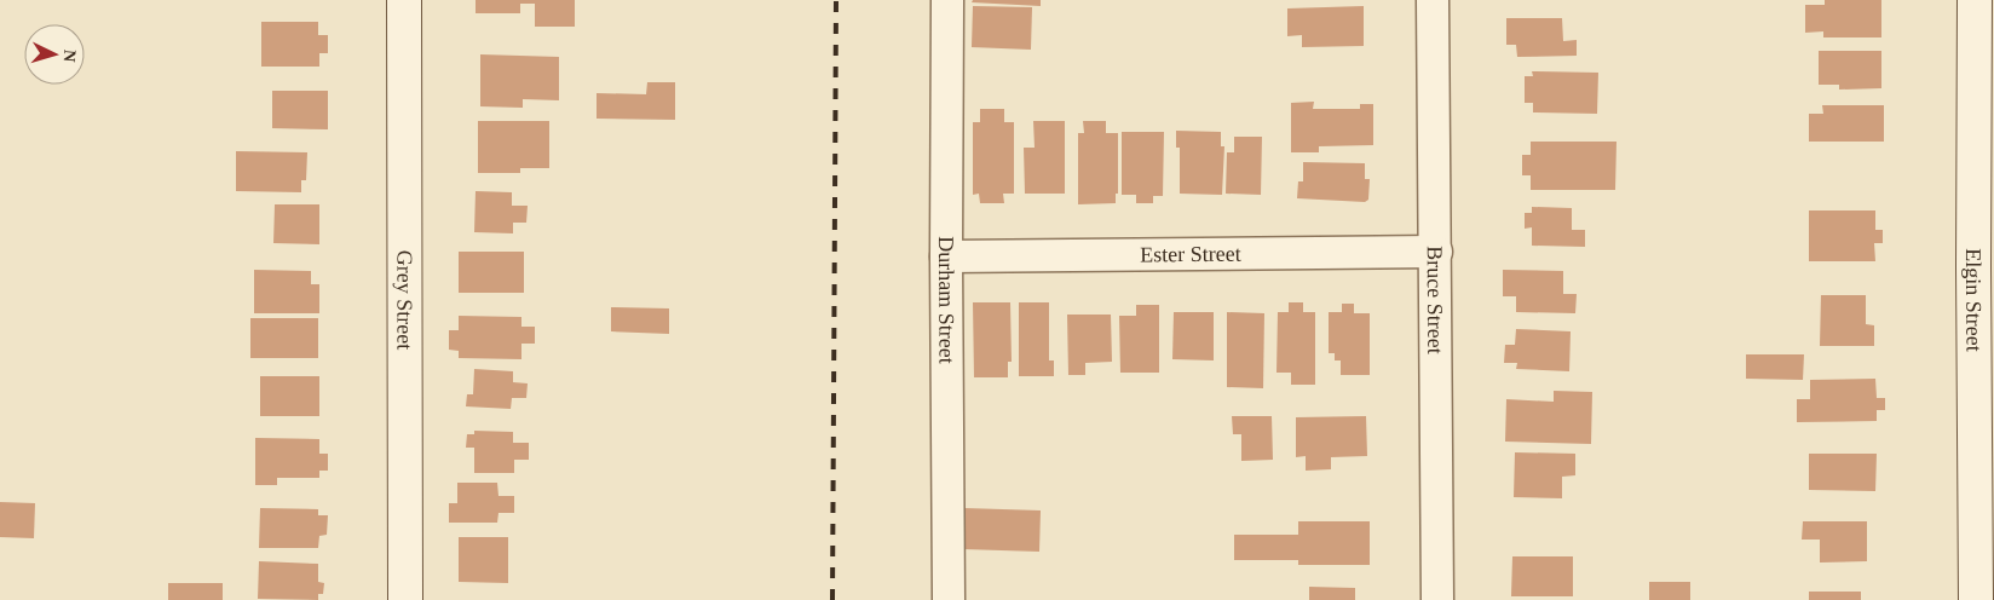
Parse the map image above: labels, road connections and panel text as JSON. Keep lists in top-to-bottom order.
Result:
{
  "streets": {
    "street": [
      "Ester Street",
      "Grey Street",
      "Durham Street",
      "Bruce Street",
      "Elgin Street"
    ]
  },
  "crossings": [
    ["Ester Street", "Durham Street"],
    ["Ester Street", "Bruce Street"]
  ],
  "north": "right"
}
